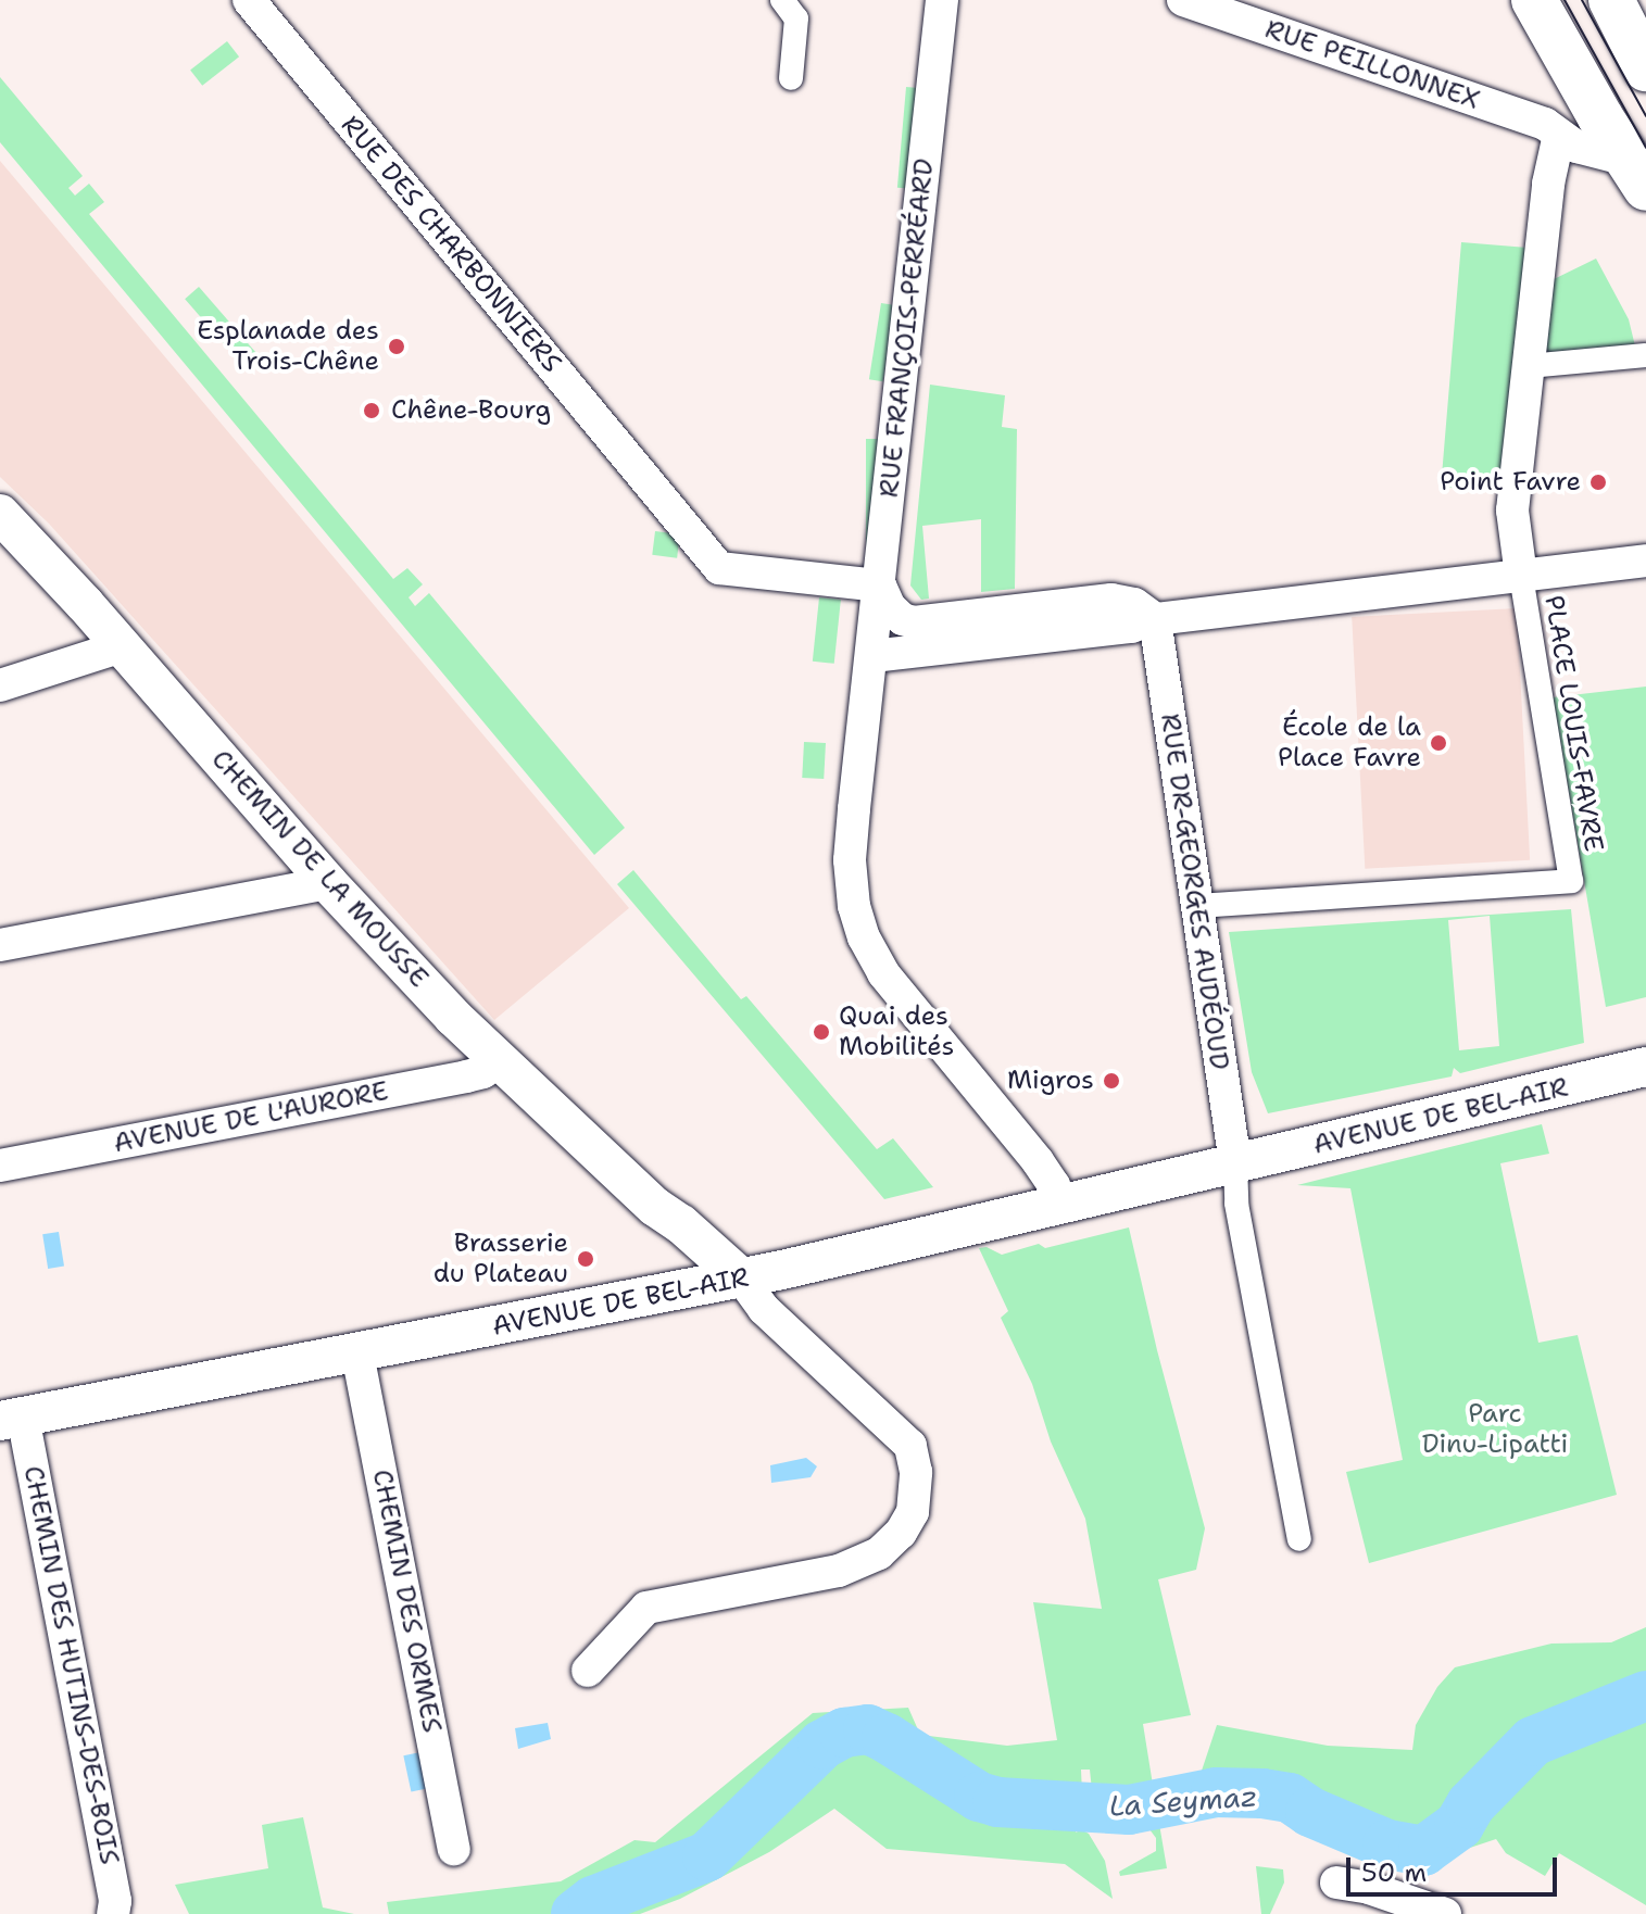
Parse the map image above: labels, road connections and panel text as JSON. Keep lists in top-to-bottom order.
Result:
{
  "streets": {
    "street": [
      "RUE PEILLONNEX",
      "RUE DES CHARBONNIERS",
      "RUE FRANÇOIS-PERRÉARD",
      "PLACE LOUIS-FAVRE",
      "CHEMIN DE LA MOUSSE",
      "RUE DR-GEORGES AUDÉOUD",
      "AVENUE DE BEL-AIR",
      "AVENUE DE L'AURORE",
      "CHEMIN DES ORMES",
      "CHEMIN DES HUTINS-DES-BOIS"
    ]
  },
  "crossings": [
    ["RUE DES CHARBONNIERS", "RUE FRANÇOIS-PERRÉARD"],
    ["RUE FRANÇOIS-PERRÉARD", "AVENUE DE BEL-AIR"],
    ["PLACE LOUIS-FAVRE", "RUE DR-GEORGES AUDÉOUD"],
    ["CHEMIN DE LA MOUSSE", "AVENUE DE BEL-AIR"],
    ["CHEMIN DE LA MOUSSE", "AVENUE DE L'AURORE"],
    ["RUE DR-GEORGES AUDÉOUD", "AVENUE DE BEL-AIR"],
    ["AVENUE DE BEL-AIR", "CHEMIN DES ORMES"],
    ["AVENUE DE BEL-AIR", "CHEMIN DES HUTINS-DES-BOIS"]
  ],
  "water": ["La Seymaz"],
  "parks": ["Parc Dinu-Lipatti"],
  "places": [
    "Esplanade des Trois-Chêne",
    "Chêne-Bourg",
    "Point Favre",
    "École de la Place Favre",
    "Quai des Mobilités",
    "Migros",
    "Brasserie du Plateau"
  ],
  "scale_bar": "50 m"
}
